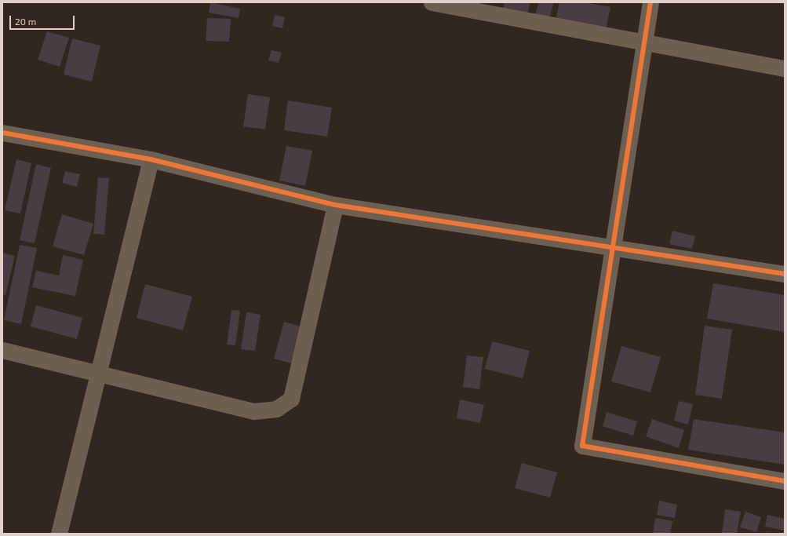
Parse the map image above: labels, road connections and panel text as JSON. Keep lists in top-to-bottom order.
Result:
{
  "scale_bar": "20 m"
}
